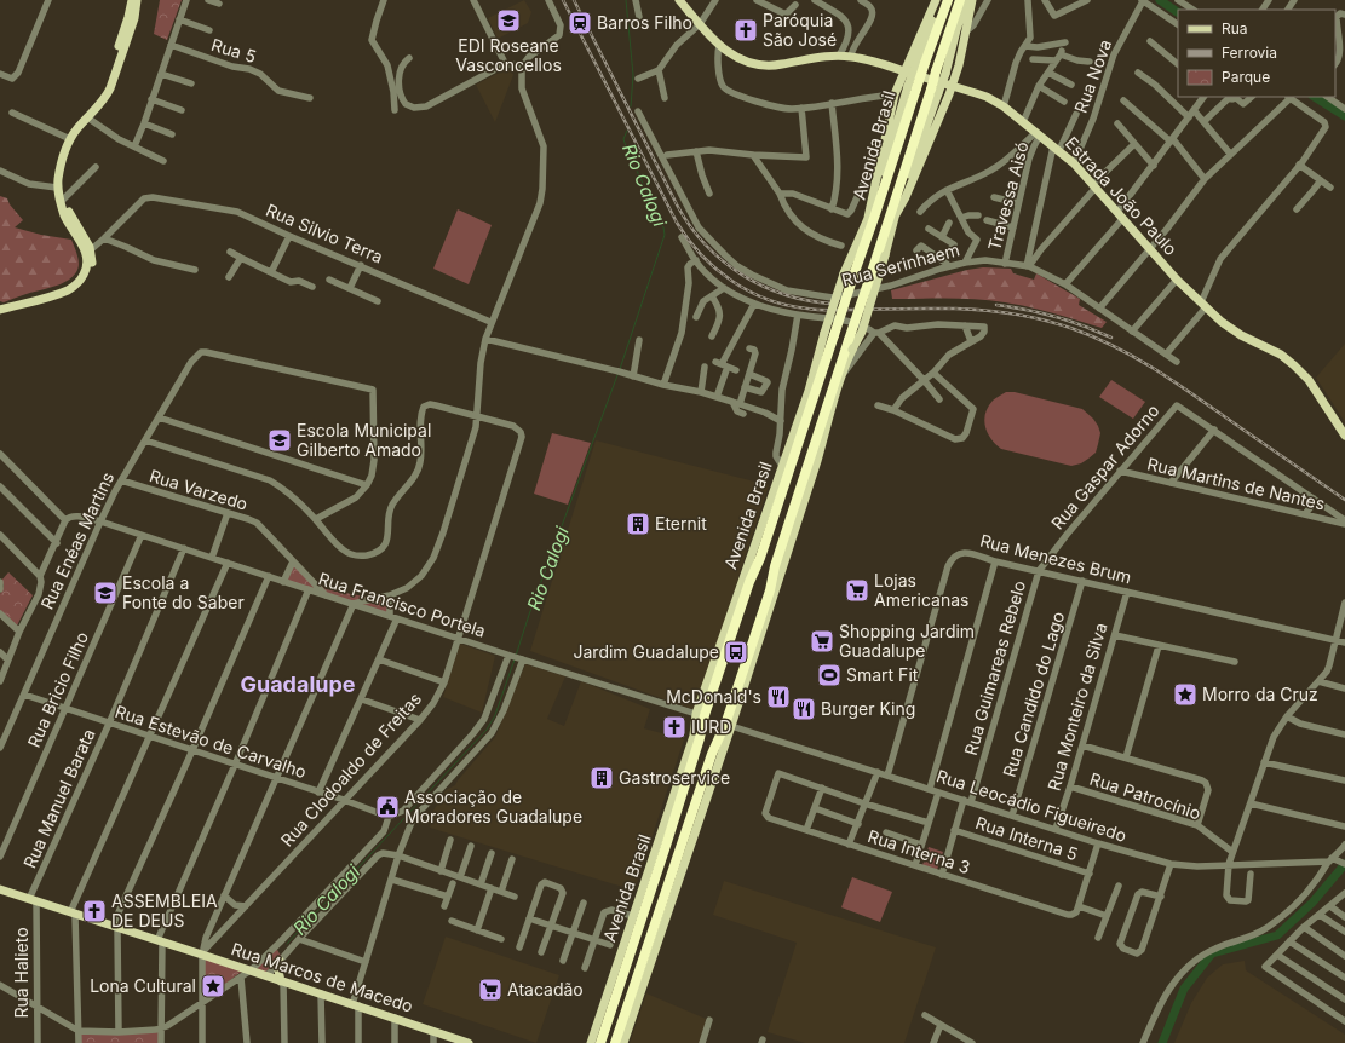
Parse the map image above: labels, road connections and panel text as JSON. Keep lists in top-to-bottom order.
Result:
{
  "streets": {
    "highway": ["Avenida Brasil"],
    "main road": ["Estrada João Paulo", "Rua Marcos de Macedo"],
    "street": [
      "Rua 5",
      "Rua Nova",
      "Travessa Aisó",
      "Rua Silvio Terra",
      "Rua Serinhaem",
      "Rua Gaspar Adorno",
      "Rua Martins de Nantes",
      "Rua Varzedo",
      "Rua Enéas Martins",
      "Rua Menezes Brum",
      "Rua Francisco Portela",
      "Rua Guimareas Rebelo",
      "Rua Bricio Filho",
      "Rua Candido do Lago",
      "Rua Monteiro da Silva",
      "Rua Estevão de Carvalho",
      "Rua Clodoaldo de Freitas",
      "Rua Patrocínio",
      "Rua Manuel Barata",
      "Rua Leocádio Figueiredo",
      "Rua Interna 5",
      "Rua Interna 3",
      "Rua Halieto"
    ]
  },
  "crossings": [
    ["Rua Nova", "Estrada João Paulo"],
    ["Avenida Brasil", "Rua Francisco Portela"],
    ["Avenida Brasil", "Rua Leocádio Figueiredo"],
    ["Travessa Aisó", "Estrada João Paulo"],
    ["Travessa Aisó", "Rua Serinhaem"],
    ["Rua Gaspar Adorno", "Rua Martins de Nantes"],
    ["Rua Gaspar Adorno", "Rua Menezes Brum"],
    ["Rua Gaspar Adorno", "Rua Guimareas Rebelo"],
    ["Rua Varzedo", "Rua Enéas Martins"],
    ["Rua Varzedo", "Rua Francisco Portela"],
    ["Rua Enéas Martins", "Rua Francisco Portela"],
    ["Rua Enéas Martins", "Rua Estevão de Carvalho"],
    ["Rua Menezes Brum", "Rua Guimareas Rebelo"],
    ["Rua Menezes Brum", "Rua Candido do Lago"],
    ["Rua Menezes Brum", "Rua Monteiro da Silva"],
    ["Rua Menezes Brum", "Rua Leocádio Figueiredo"],
    ["Rua Francisco Portela", "Rua Bricio Filho"],
    ["Rua Francisco Portela", "Rua Clodoaldo de Freitas"],
    ["Rua Francisco Portela", "Rua Manuel Barata"],
    ["Rua Guimareas Rebelo", "Rua Leocádio Figueiredo"],
    ["Rua Bricio Filho", "Rua Estevão de Carvalho"],
    ["Rua Candido do Lago", "Rua Leocádio Figueiredo"],
    ["Rua Monteiro da Silva", "Rua Patrocínio"],
    ["Rua Monteiro da Silva", "Rua Leocádio Figueiredo"],
    ["Rua Estevão de Carvalho", "Rua Clodoaldo de Freitas"],
    ["Rua Estevão de Carvalho", "Rua Manuel Barata"],
    ["Rua Clodoaldo de Freitas", "Rua Marcos de Macedo"],
    ["Rua Manuel Barata", "Rua Halieto"],
    ["Rua Manuel Barata", "Rua Marcos de Macedo"],
    ["Rua Halieto", "Rua Marcos de Macedo"]
  ],
  "districts": ["Guadalupe"],
  "water": ["Rio Calogi"],
  "places": {
    "school or university": ["EDI Roseane Vasconcellos", "Escola Municipal Gilberto Amado", "Escola a Fonte do Saber"],
    "station": ["Barros Filho"],
    "church": ["Paróquia São José", "IURD", "ASSEMBLEIA DE DEUS"],
    "building": ["Eternit", "Gastroservice"],
    "supermarket": ["Lojas Americanas", "Shopping Jardim Guadalupe", "Atacadão"],
    "bus stop": ["Jardim Guadalupe"],
    "sports": ["Smart Fit"],
    "place": ["Morro da Cruz", "Lona Cultural"],
    "restaurant": ["McDonald's", "Burger King"],
    "public building": ["Associação de Moradores Guadalupe"]
  },
  "legend": ["Rua", "Ferrovia", "Parque"]
}
